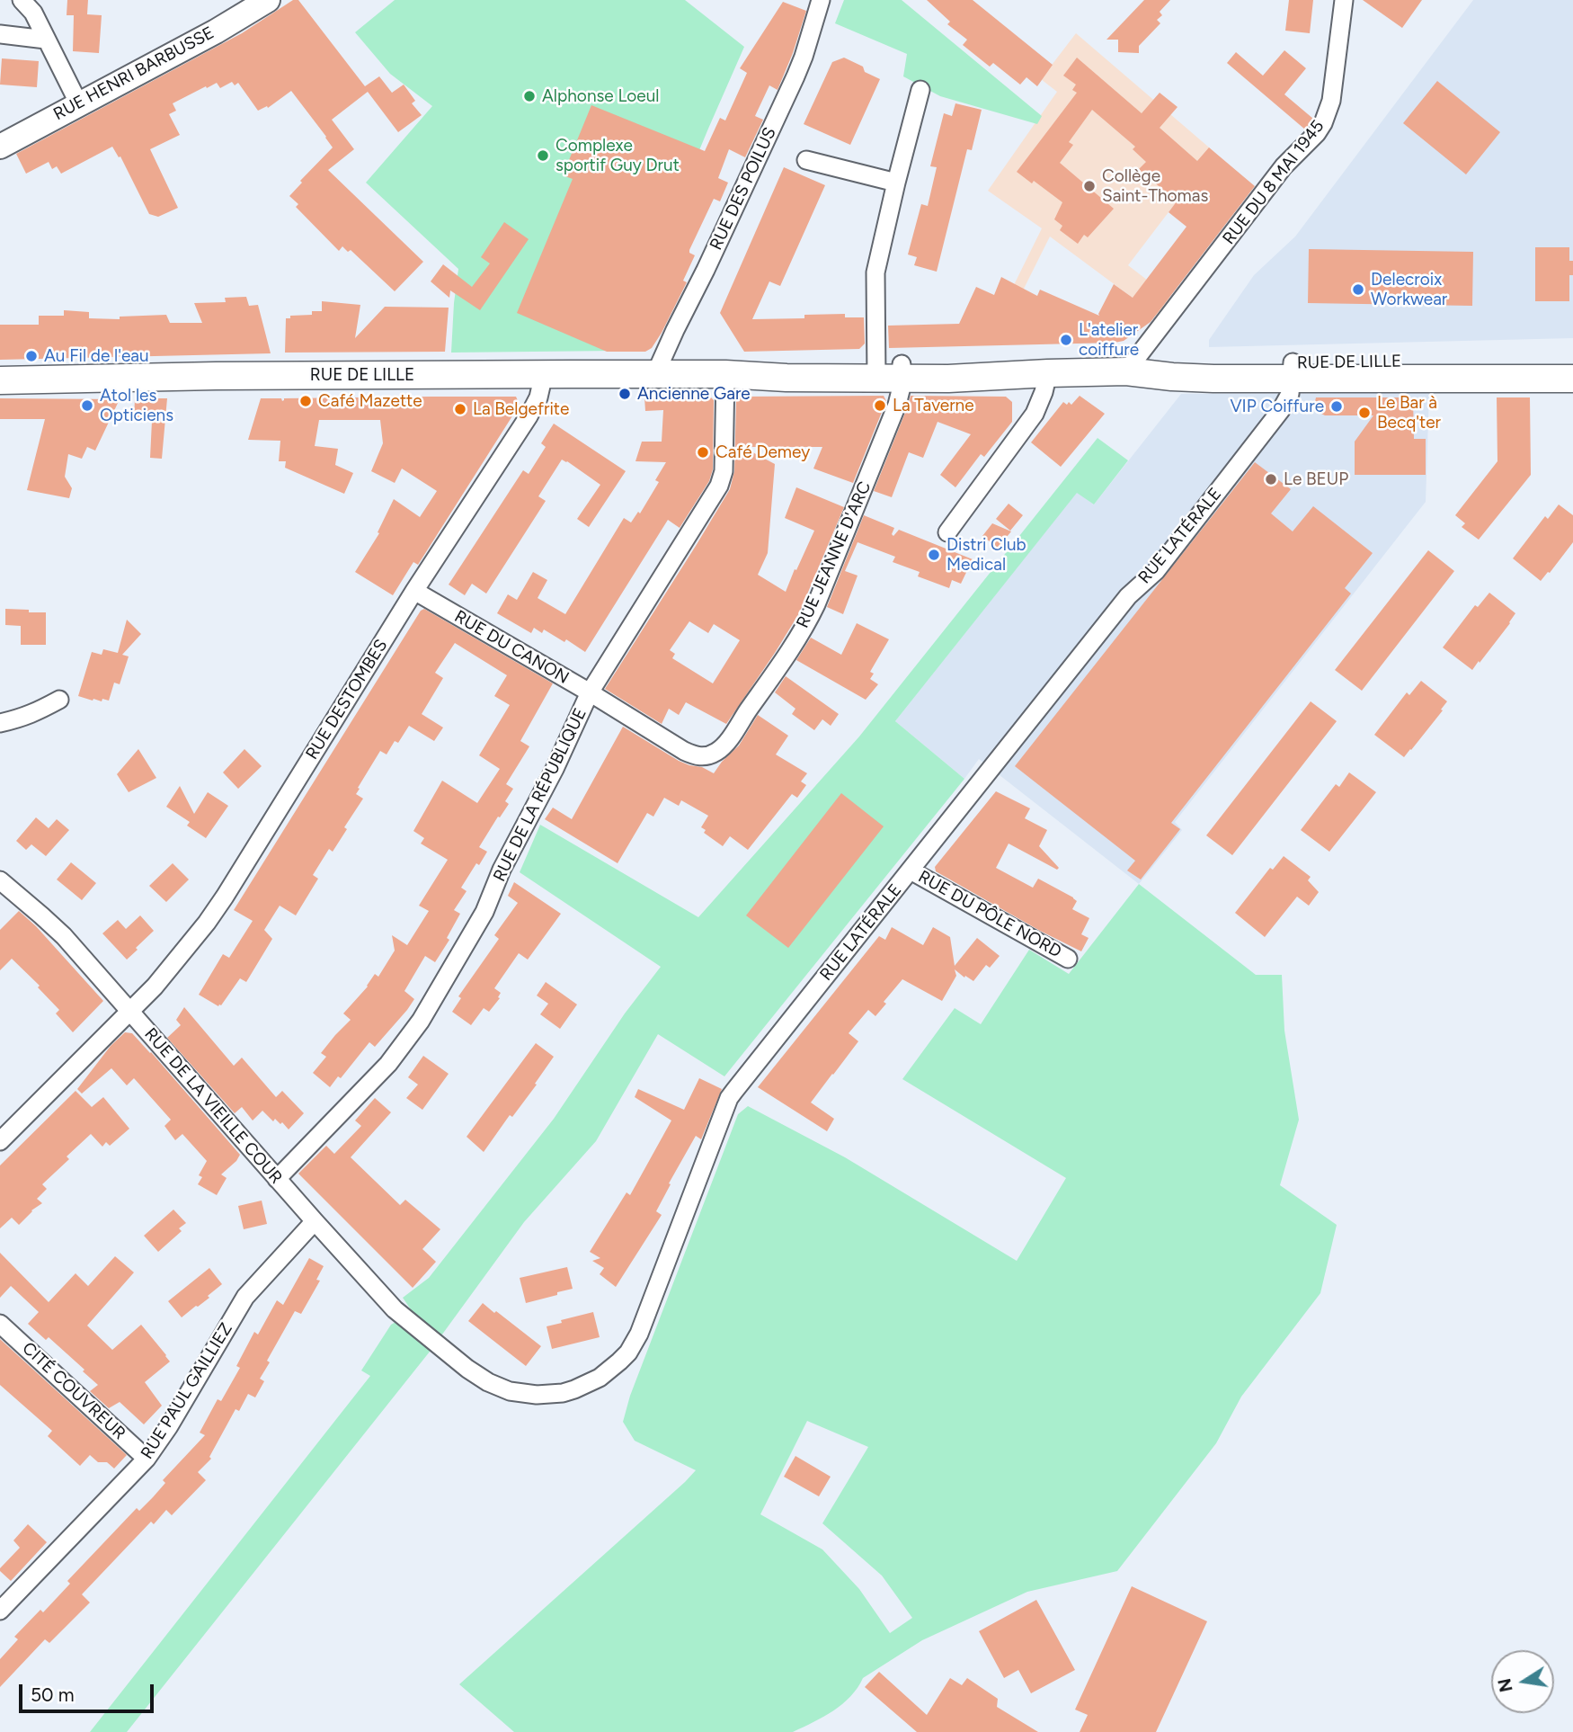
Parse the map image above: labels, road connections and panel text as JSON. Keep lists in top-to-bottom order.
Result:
{
  "streets": {
    "main road": ["RUE DE LILLE"],
    "street": [
      "RUE HENRI BARBUSSE",
      "RUE DU 8 MAI 1945",
      "RUE DES POILUS",
      "RUE LATÉRALE",
      "RUE JEANNE D'ARC",
      "RUE DU CANON",
      "RUE DESTOMBES",
      "RUE DE LA RÉPUBLIQUE",
      "RUE DU PÔLE NORD",
      "RUE DE LA VIEILLE COUR",
      "CITÉ COUVREUR",
      "RUE PAUL GAILLIEZ"
    ]
  },
  "crossings": [
    ["RUE DU 8 MAI 1945", "RUE DE LILLE"],
    ["RUE DES POILUS", "RUE DE LILLE"],
    ["RUE DE LILLE", "RUE LATÉRALE"],
    ["RUE DE LILLE", "RUE JEANNE D'ARC"],
    ["RUE DE LILLE", "RUE DESTOMBES"],
    ["RUE DE LILLE", "RUE DE LA RÉPUBLIQUE"],
    ["RUE LATÉRALE", "RUE DU PÔLE NORD"],
    ["RUE LATÉRALE", "RUE DE LA VIEILLE COUR"],
    ["RUE JEANNE D'ARC", "RUE DU CANON"],
    ["RUE DU CANON", "RUE DESTOMBES"],
    ["RUE DU CANON", "RUE DE LA RÉPUBLIQUE"],
    ["RUE DESTOMBES", "RUE DE LA VIEILLE COUR"],
    ["RUE DE LA RÉPUBLIQUE", "RUE DE LA VIEILLE COUR"],
    ["RUE DE LA VIEILLE COUR", "RUE PAUL GAILLIEZ"],
    ["CITÉ COUVREUR", "RUE PAUL GAILLIEZ"]
  ],
  "places": [
    "Alphonse Loeul",
    "Complexe sportif Guy Drut",
    "Collège Saint-Thomas",
    "Delecroix Workwear",
    "L'atelier coiffure",
    "Au Fil de l'eau",
    "Ancienne Gare",
    "Café Mazette",
    "Atol les Opticiens",
    "La Taverne",
    "VIP Coiffure",
    "La Belgefrite",
    "Le Bar à Becq'ter",
    "Café Demey",
    "Le BEUP",
    "Distri Club Medical"
  ],
  "scale_bar": "50 m",
  "north": "left"
}
